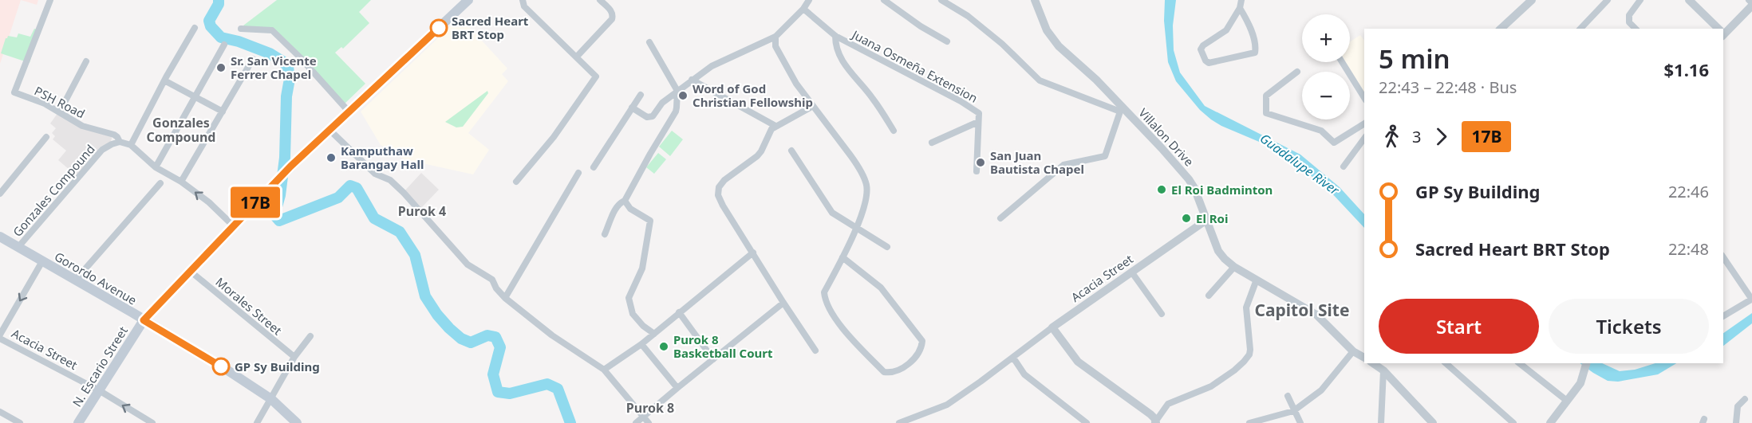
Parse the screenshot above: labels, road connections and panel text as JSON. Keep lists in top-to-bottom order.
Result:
{
  "streets": {
    "main road": ["Gorordo Avenue", "N. Escario Street"],
    "street": [
      "Juana Osmeña Extension",
      "PSH Road",
      "Villalon Drive",
      "Gonzales Compound",
      "Acacia Street",
      "Morales Street"
    ]
  },
  "crossings": [
    ["PSH Road", "Gonzales Compound"],
    ["Villalon Drive", "Acacia Street"],
    ["Gonzales Compound", "Gorordo Avenue"],
    ["Gorordo Avenue", "N. Escario Street"],
    ["Acacia Street", "N. Escario Street"],
    ["Morales Street", "N. Escario Street"]
  ],
  "districts": [
    "Gonzales Compound",
    "Purok 4",
    "Capitol Site",
    "Purok 8"
  ],
  "water": ["Guadalupe River"],
  "places": [
    "Sacred Heart BRT Stop",
    "Sr. San Vicente Ferrer Chapel",
    "Word of God Christian Fellowship",
    "Kamputhaw Barangay Hall",
    "San Juan Bautista Chapel",
    "El Roi Badminton",
    "El Roi",
    "Purok 8 Basketball Court",
    "GP Sy Building"
  ],
  "lines": ["bus line 17B"],
  "page": {
    "on_map": "17B",
    "map_buttons": ["+", "−"],
    "heading": ["5 min", "22:43 – 22:48 · Bus", "$1.16"],
    "legs": ["3", "17B"],
    "list": [
      {
        "name": "GP Sy Building",
        "value": "22:46"
      },
      {
        "name": "Sacred Heart BRT Stop",
        "value": "22:48"
      }
    ],
    "buttons": ["Start", "Tickets"]
  }
}
